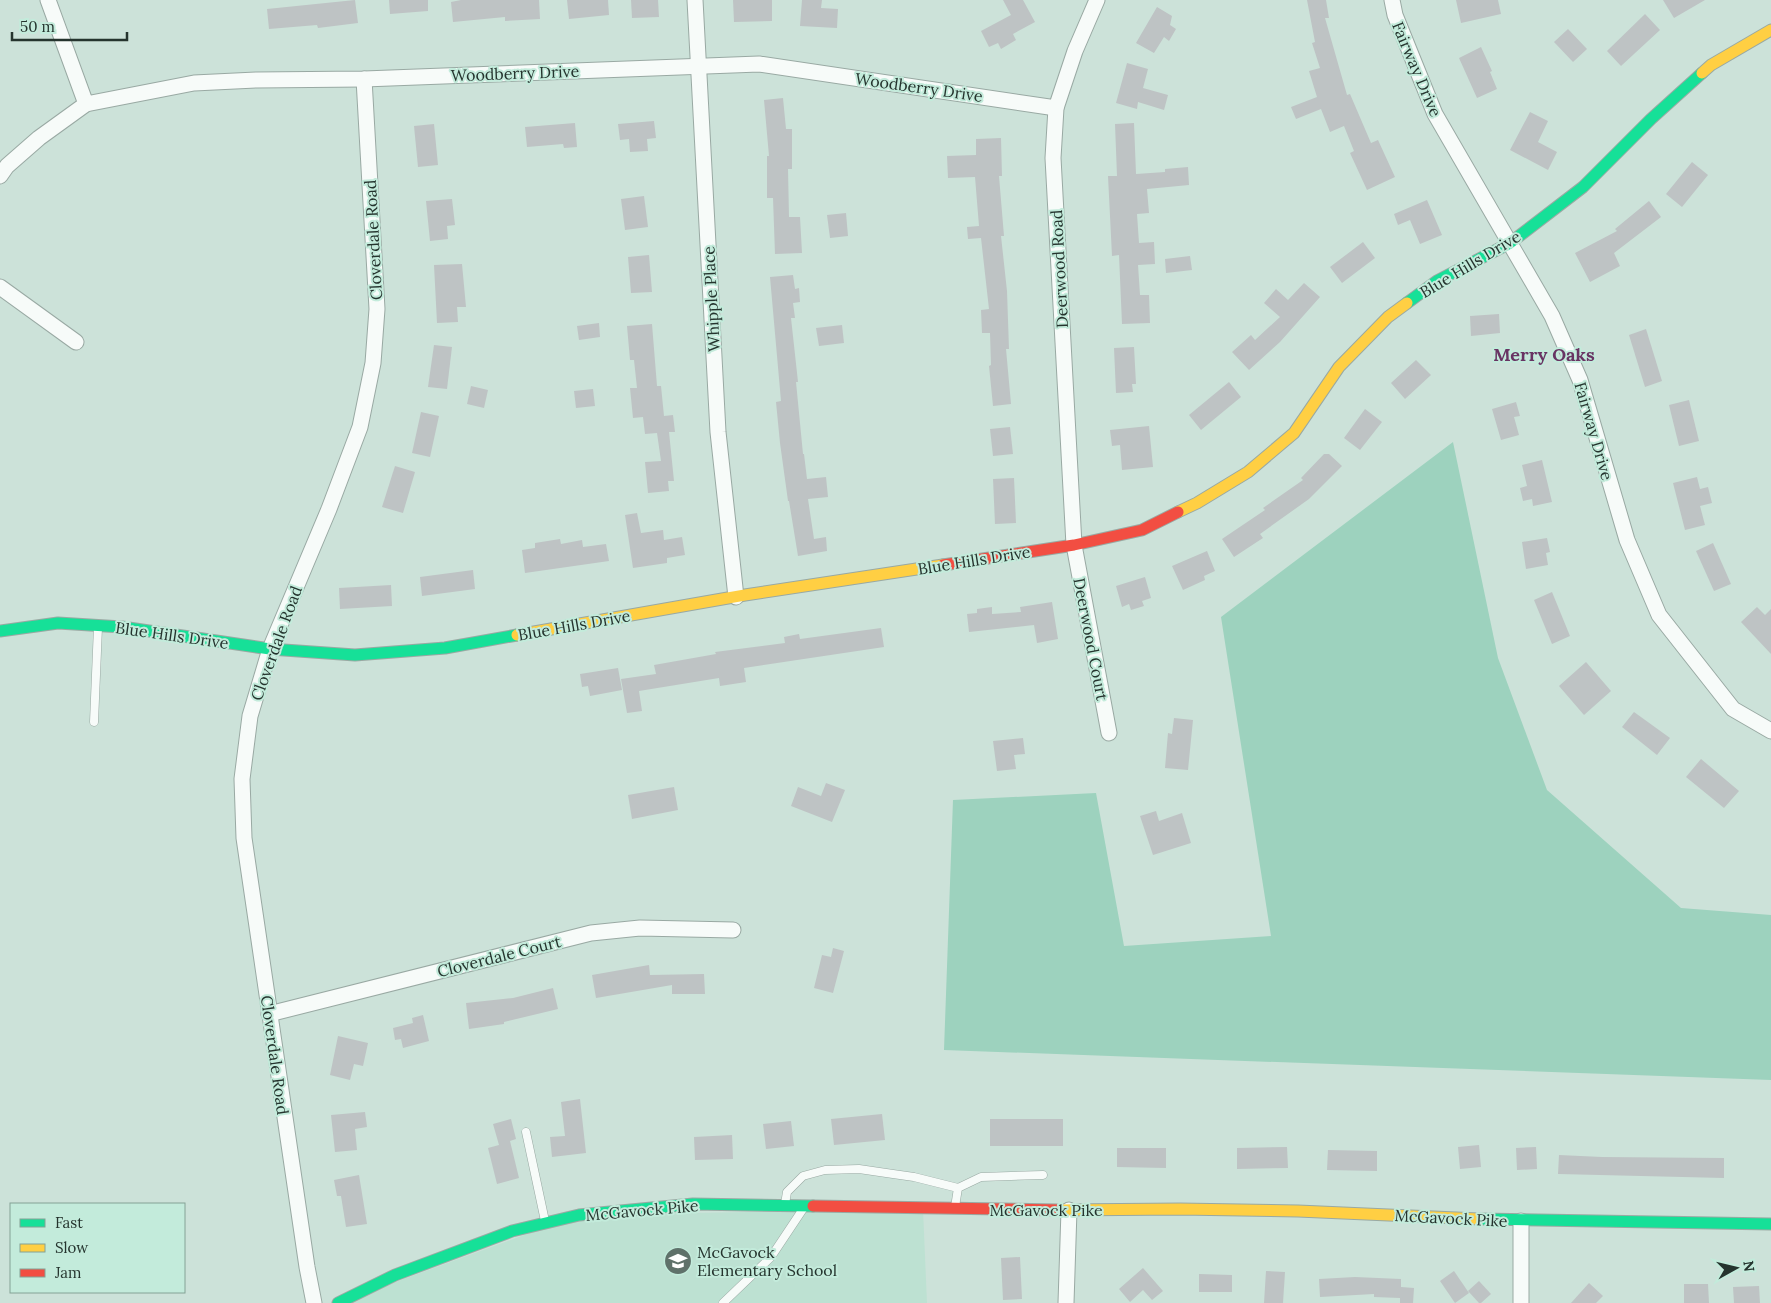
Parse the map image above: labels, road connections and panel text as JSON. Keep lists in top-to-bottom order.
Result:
{
  "streets": {
    "street": [
      "Fairway Drive",
      "Woodberry Drive",
      "Cloverdale Road",
      "Blue Hills Drive",
      "Deerwood Road",
      "Whipple Place",
      "Deerwood Court",
      "Cloverdale Court",
      "McGavock Pike"
    ]
  },
  "crossings": [
    ["Fairway Drive", "Blue Hills Drive"],
    ["Woodberry Drive", "Cloverdale Road"],
    ["Woodberry Drive", "Deerwood Road"],
    ["Woodberry Drive", "Whipple Place"],
    ["Cloverdale Road", "Blue Hills Drive"],
    ["Cloverdale Road", "Cloverdale Court"],
    ["Blue Hills Drive", "Deerwood Road"],
    ["Blue Hills Drive", "Whipple Place"],
    ["Blue Hills Drive", "Deerwood Court"],
    ["Deerwood Road", "Deerwood Court"]
  ],
  "districts": ["Merry Oaks"],
  "places": {
    "school or university": ["McGavock Elementary School"]
  },
  "legend": ["Fast", "Slow", "Jam"],
  "scale_bar": "50 m",
  "north": "right"
}
